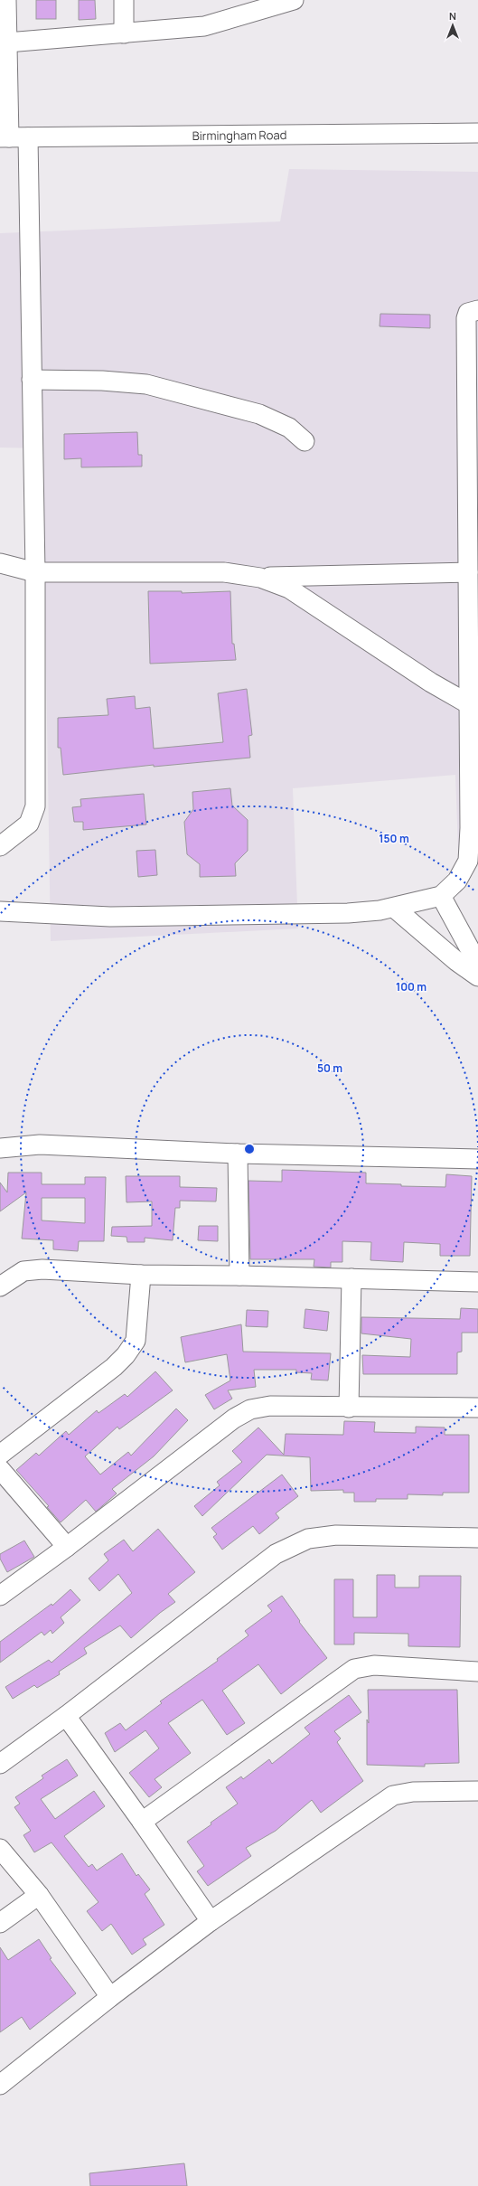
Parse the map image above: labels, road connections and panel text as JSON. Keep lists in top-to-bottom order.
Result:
{
  "streets": {
    "street": ["Birmingham Road"]
  },
  "north": "top",
  "rings": ["150 m", "100 m", "50 m"]
}
